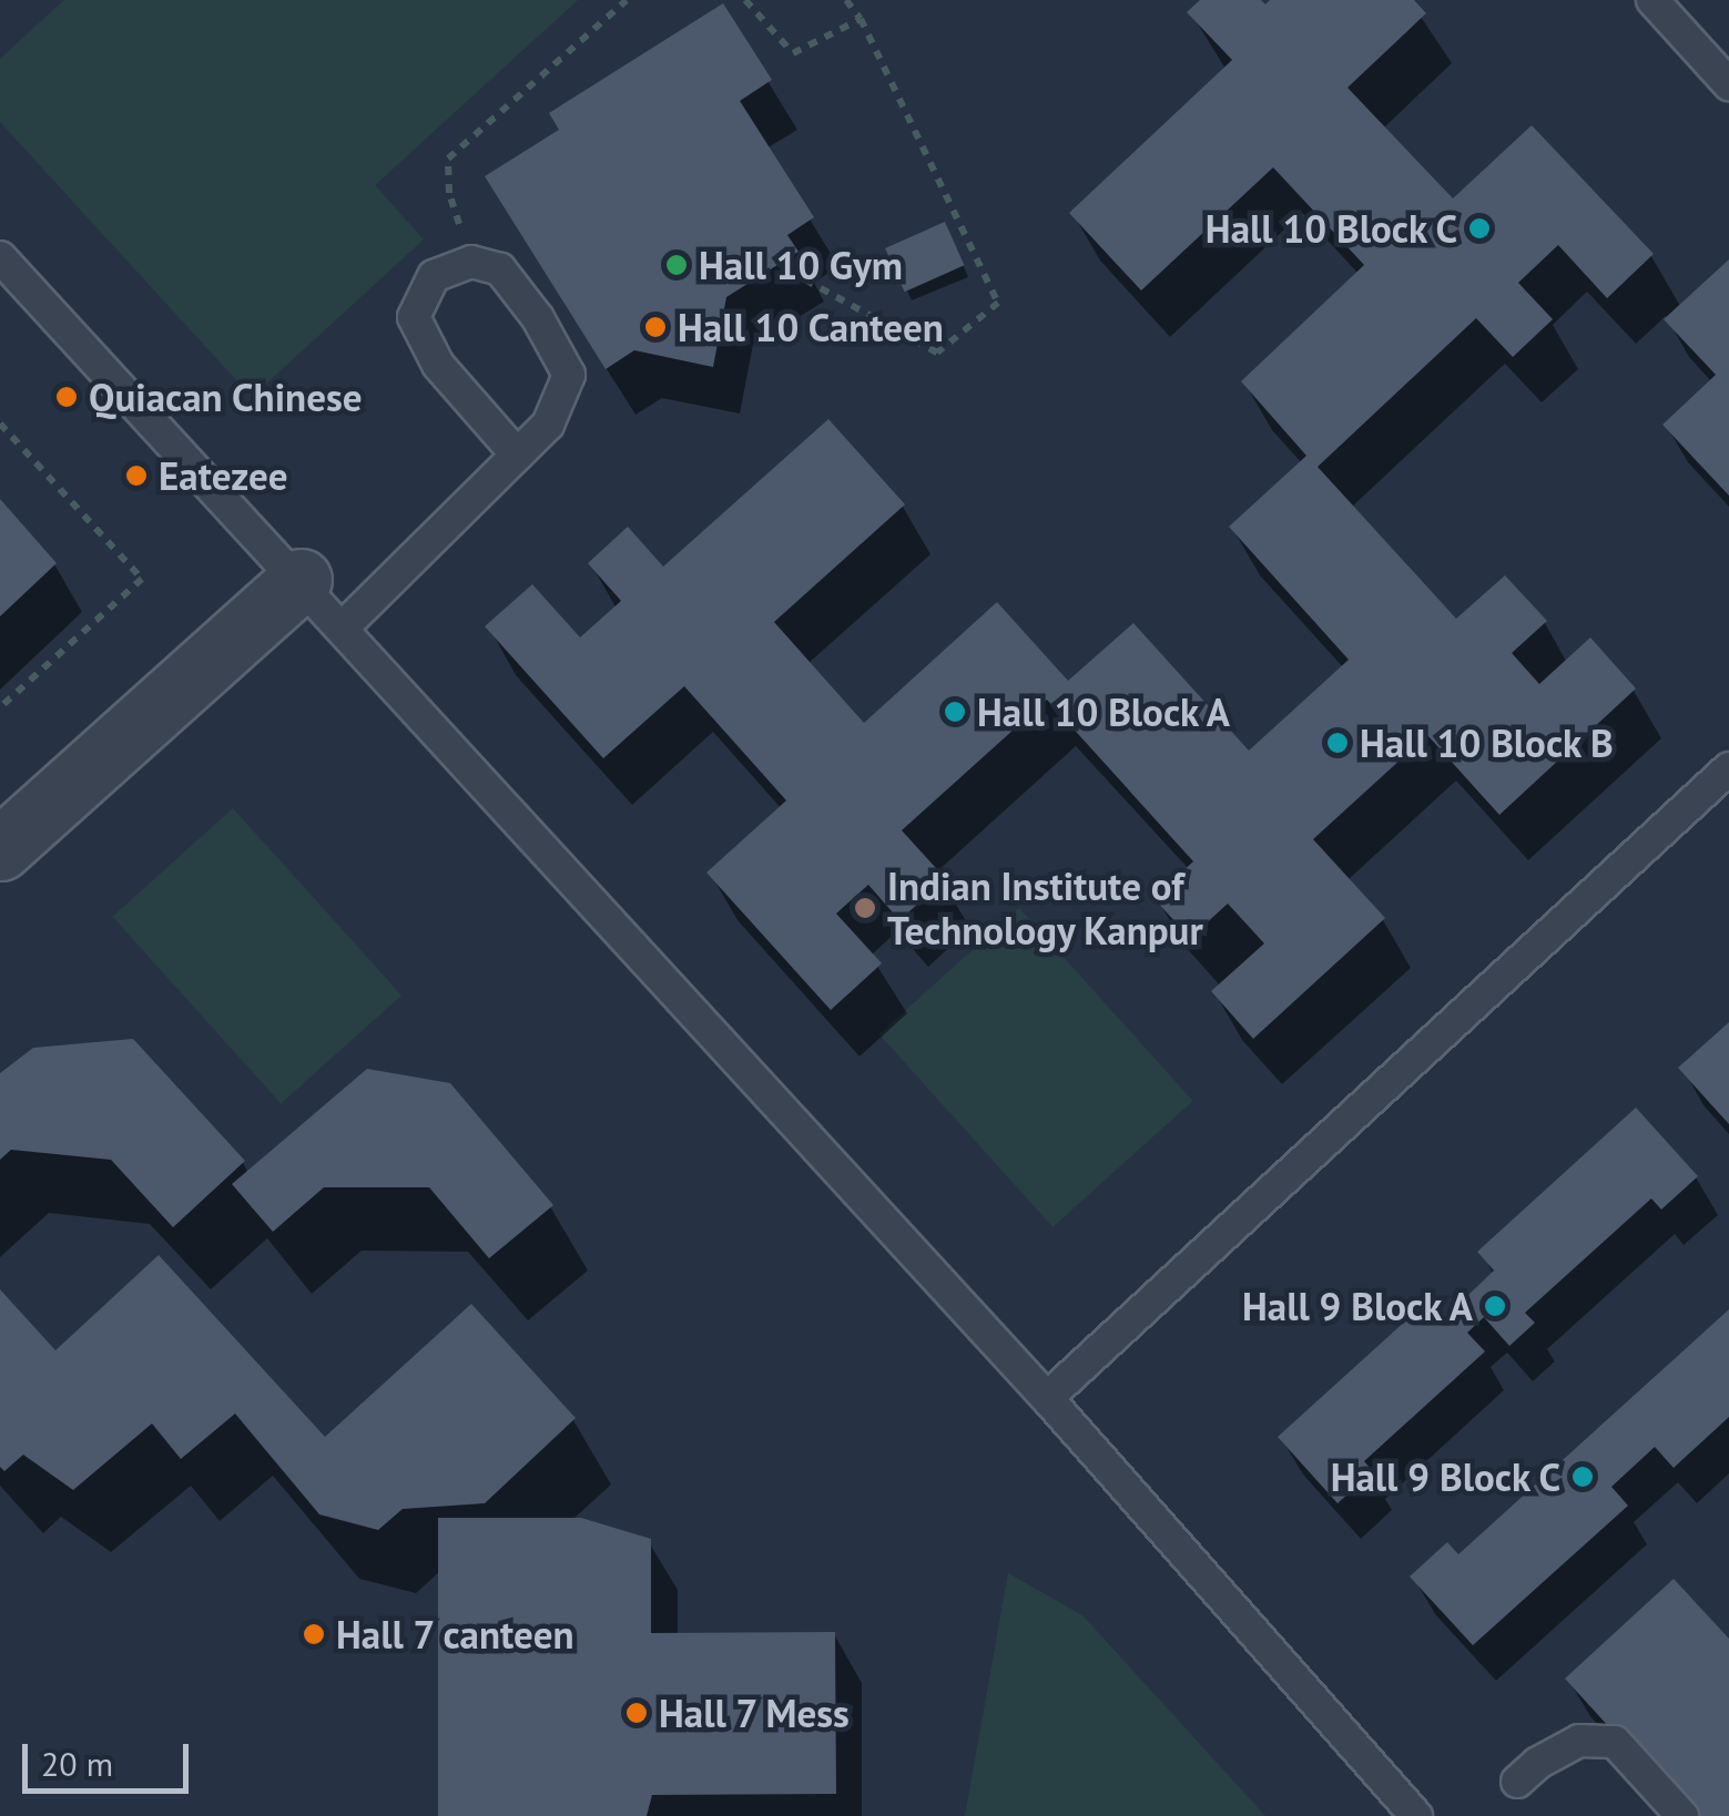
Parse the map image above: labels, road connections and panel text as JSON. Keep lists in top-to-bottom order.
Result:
{
  "places": [
    "Hall 10 Block C",
    "Hall 10 Gym",
    "Hall 10 Canteen",
    "Quiacan Chinese",
    "Eatezee",
    "Hall 10 Block A",
    "Hall 10 Block B",
    "Indian Institute of Technology Kanpur",
    "Hall 9 Block A",
    "Hall 9 Block C",
    "Hall 7 canteen",
    "Hall 7 Mess"
  ],
  "scale_bar": "20 m"
}
